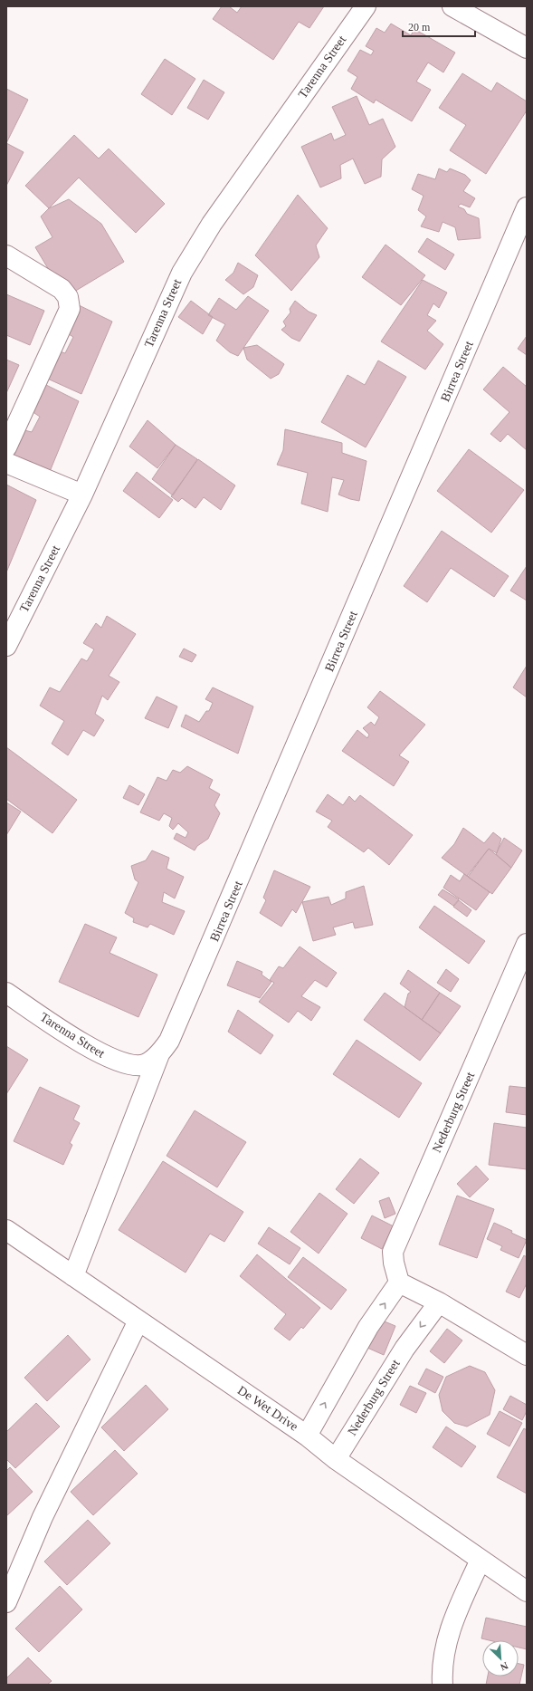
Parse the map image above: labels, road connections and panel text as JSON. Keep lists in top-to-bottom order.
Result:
{
  "streets": {
    "street": [
      "Tarenna Street",
      "Birrea Street",
      "Nederburg Street",
      "De Wet Drive"
    ]
  },
  "crossings": [
    ["Tarenna Street", "Birrea Street"],
    ["Nederburg Street", "De Wet Drive"]
  ],
  "scale_bar": "20 m",
  "north": "bottom right"
}
